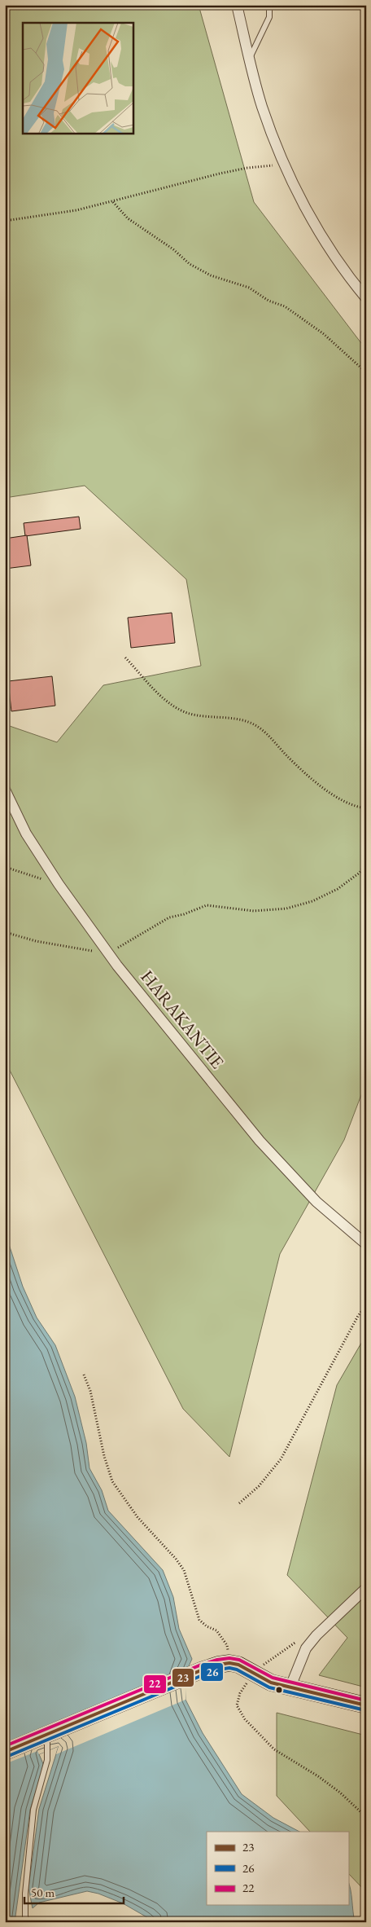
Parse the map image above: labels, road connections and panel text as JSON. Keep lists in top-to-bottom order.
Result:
{
  "streets": {
    "street": ["HARAKANTIE"]
  },
  "lines": ["transit line 22", "transit line 23", "transit line 26"],
  "legend": ["23", "26", "22"],
  "scale_bar": "50 m"
}
